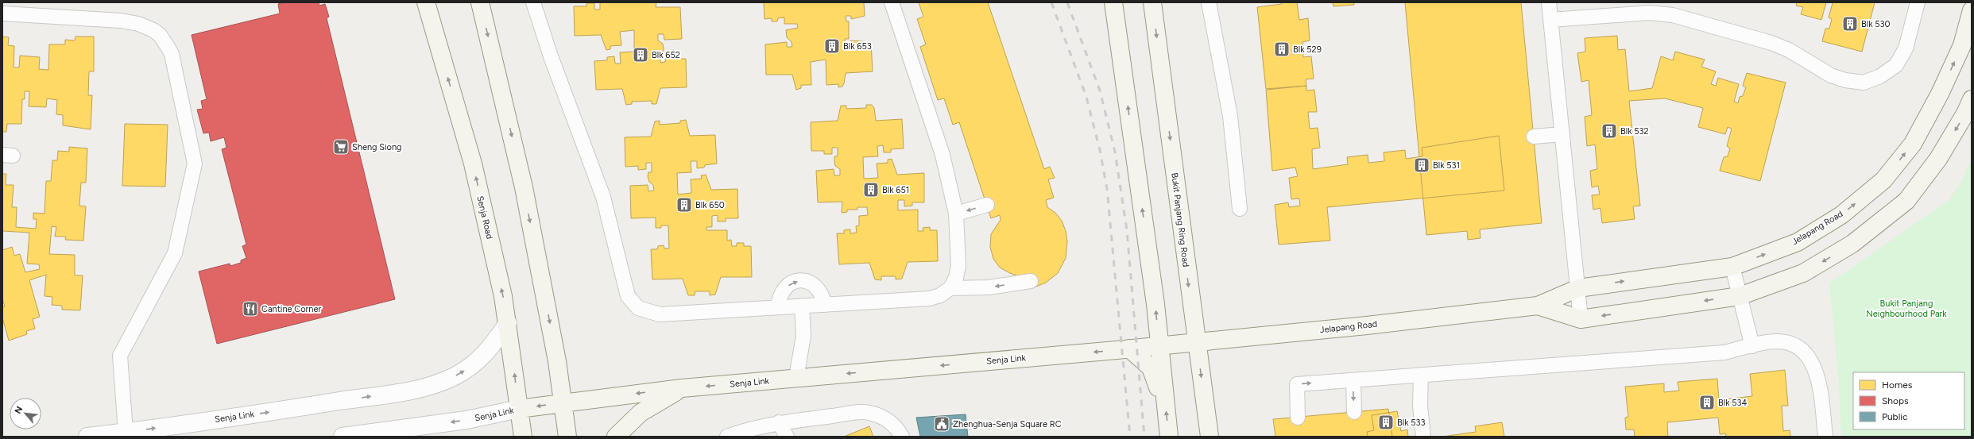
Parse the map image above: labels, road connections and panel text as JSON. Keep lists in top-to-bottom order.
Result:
{
  "streets": {
    "street": [
      "Senja Road",
      "Bukit Panjang Ring Road",
      "Jelapang Road",
      "Senja Link"
    ]
  },
  "crossings": [
    ["Senja Road", "Senja Link"],
    ["Bukit Panjang Ring Road", "Jelapang Road"],
    ["Jelapang Road", "Senja Link"]
  ],
  "parks": ["Bukit Panjang Neighbourhood Park"],
  "places": {
    "building": [
      "Blk 530",
      "Blk 653",
      "Blk 529",
      "Blk 652",
      "Blk 532",
      "Blk 531",
      "Blk 651",
      "Blk 650",
      "Blk 534",
      "Blk 533"
    ],
    "supermarket": ["Sheng Siong"],
    "restaurant": ["Cantine Corner"],
    "public building": ["Zhenghua-Senja Square RC"]
  },
  "legend": ["Homes", "Shops", "Public"],
  "north": "top left"
}
